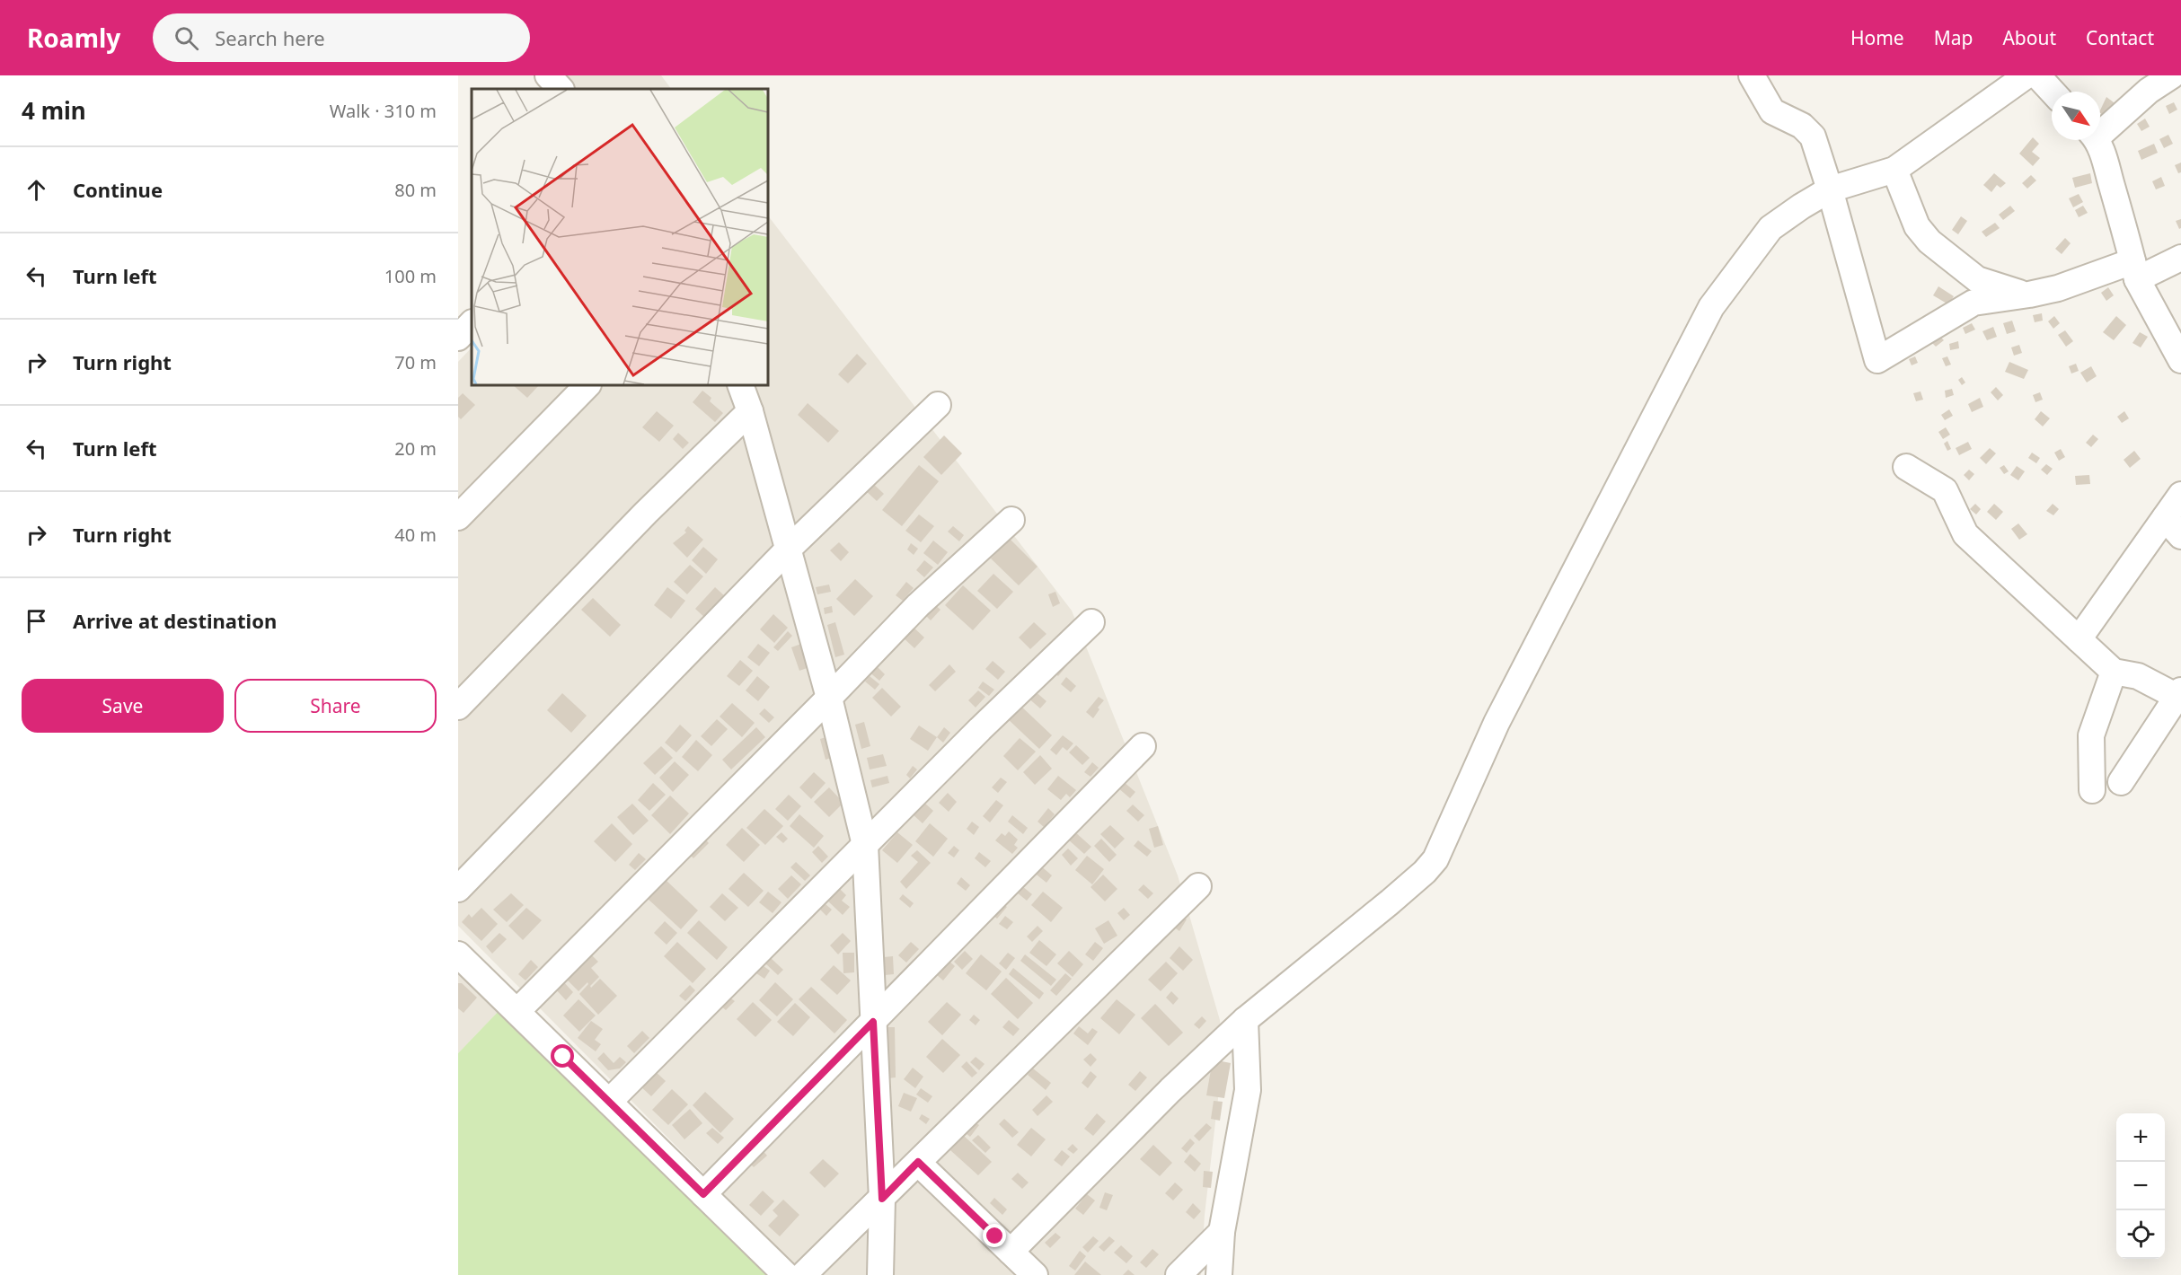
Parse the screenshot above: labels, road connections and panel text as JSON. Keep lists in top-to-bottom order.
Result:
{
  "north": "bottom right",
  "page": {
    "header": "Roamly",
    "search": "Search here",
    "nav": [
      "Home",
      "Map",
      "About",
      "Contact"
    ],
    "heading": ["4 min", "Walk · 310 m"],
    "list": [
      ["Continue", "80 m"],
      ["Turn left", "100 m"],
      ["Turn right", "70 m"],
      ["Turn left", "20 m"],
      ["Turn right", "40 m"],
      "Arrive at destination"
    ],
    "buttons": ["Save", "Share"],
    "map_buttons": ["+", "−"]
  }
}
